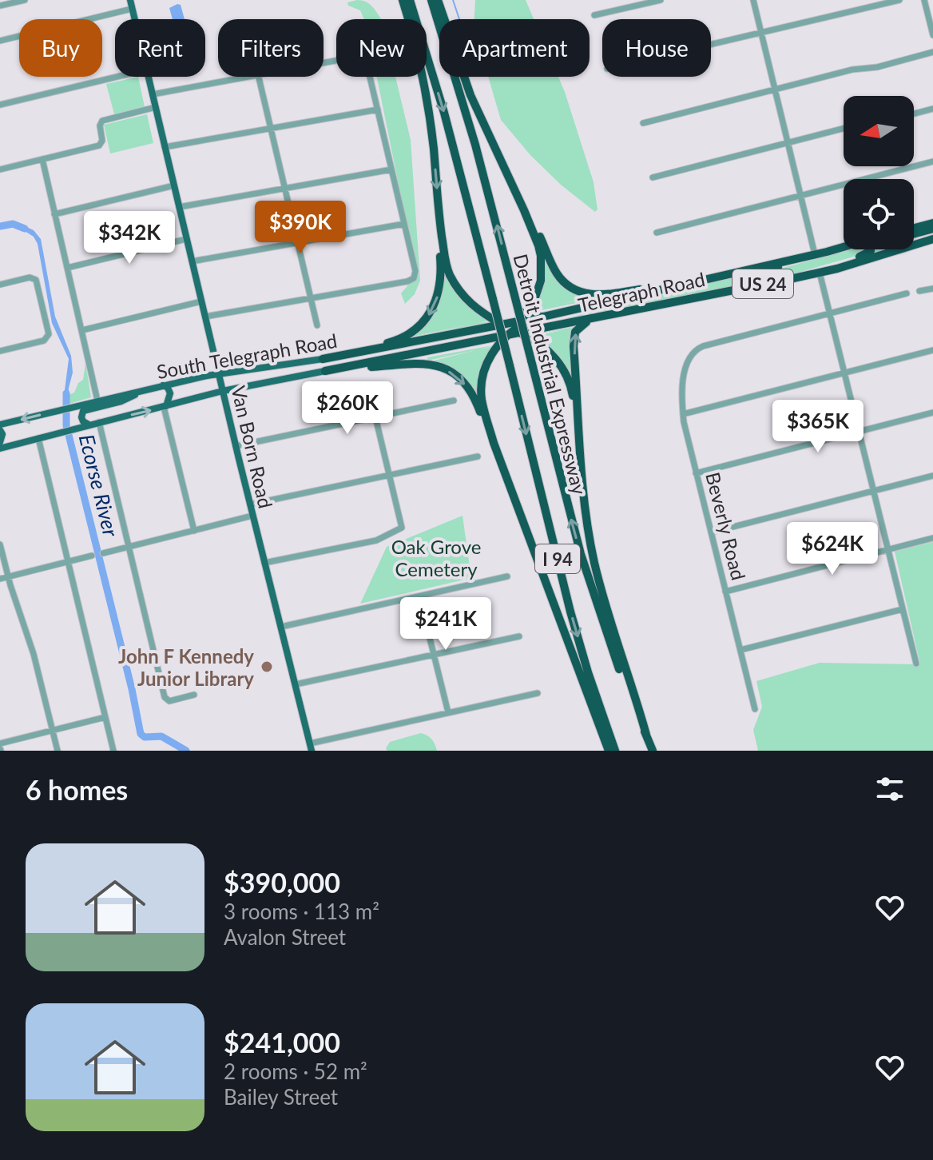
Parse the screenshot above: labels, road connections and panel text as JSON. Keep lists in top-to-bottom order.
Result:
{
  "streets": {
    "highway": [
      "US 24",
      "Telegraph Road",
      "South Telegraph Road",
      "Detroit Industrial Expressway",
      "I 94"
    ],
    "main road": ["Van Born Road"],
    "street": ["Beverly Road"]
  },
  "crossings": [
    ["Telegraph Road", "South Telegraph Road"],
    ["South Telegraph Road", "Van Born Road"]
  ],
  "water": ["Ecorse River"],
  "parks": ["Oak Grove Cemetery"],
  "places": ["John F Kennedy Junior Library"],
  "north": "left",
  "page": {
    "chip": [
      "Buy",
      "Rent",
      "Filters",
      "New",
      "Apartment",
      "House"
    ],
    "price": [
      "$390K",
      "$342K",
      "$260K",
      "$365K",
      "$624K",
      "$241K"
    ],
    "heading": "6 homes",
    "list": [
      {
        "name": "$390,000",
        "note": "3 rooms · 113 m² · Avalon Street"
      },
      {
        "name": "$241,000",
        "note": "2 rooms · 52 m² · Bailey Street"
      }
    ]
  }
}
